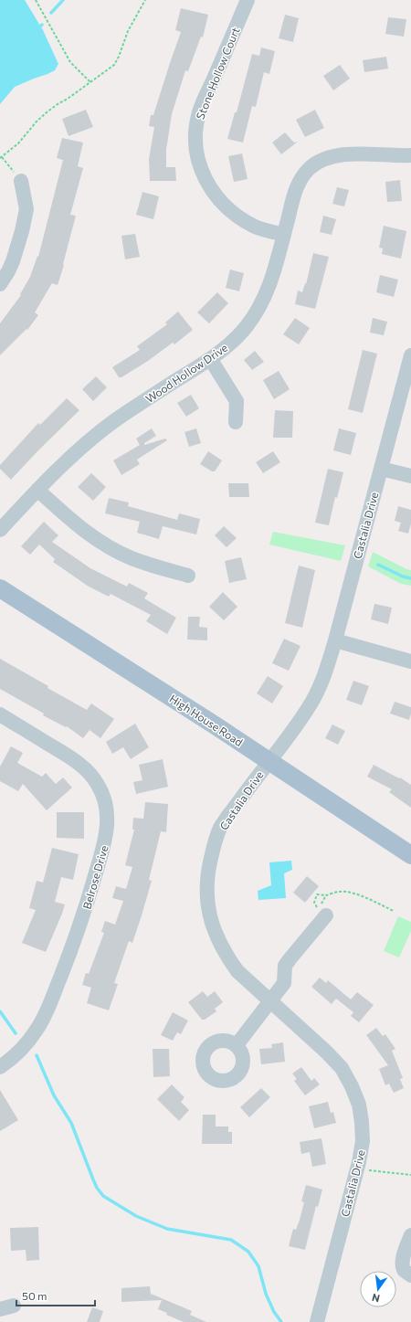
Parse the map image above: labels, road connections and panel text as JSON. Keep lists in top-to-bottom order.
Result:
{
  "streets": {
    "main road": ["High House Road"],
    "street": [
      "Stone Hollow Court",
      "Wood Hollow Drive",
      "Castalia Drive",
      "Belrose Drive"
    ]
  },
  "crossings": [
    ["Stone Hollow Court", "Wood Hollow Drive"],
    ["Castalia Drive", "High House Road"]
  ],
  "scale_bar": "50 m",
  "north": "bottom"
}
